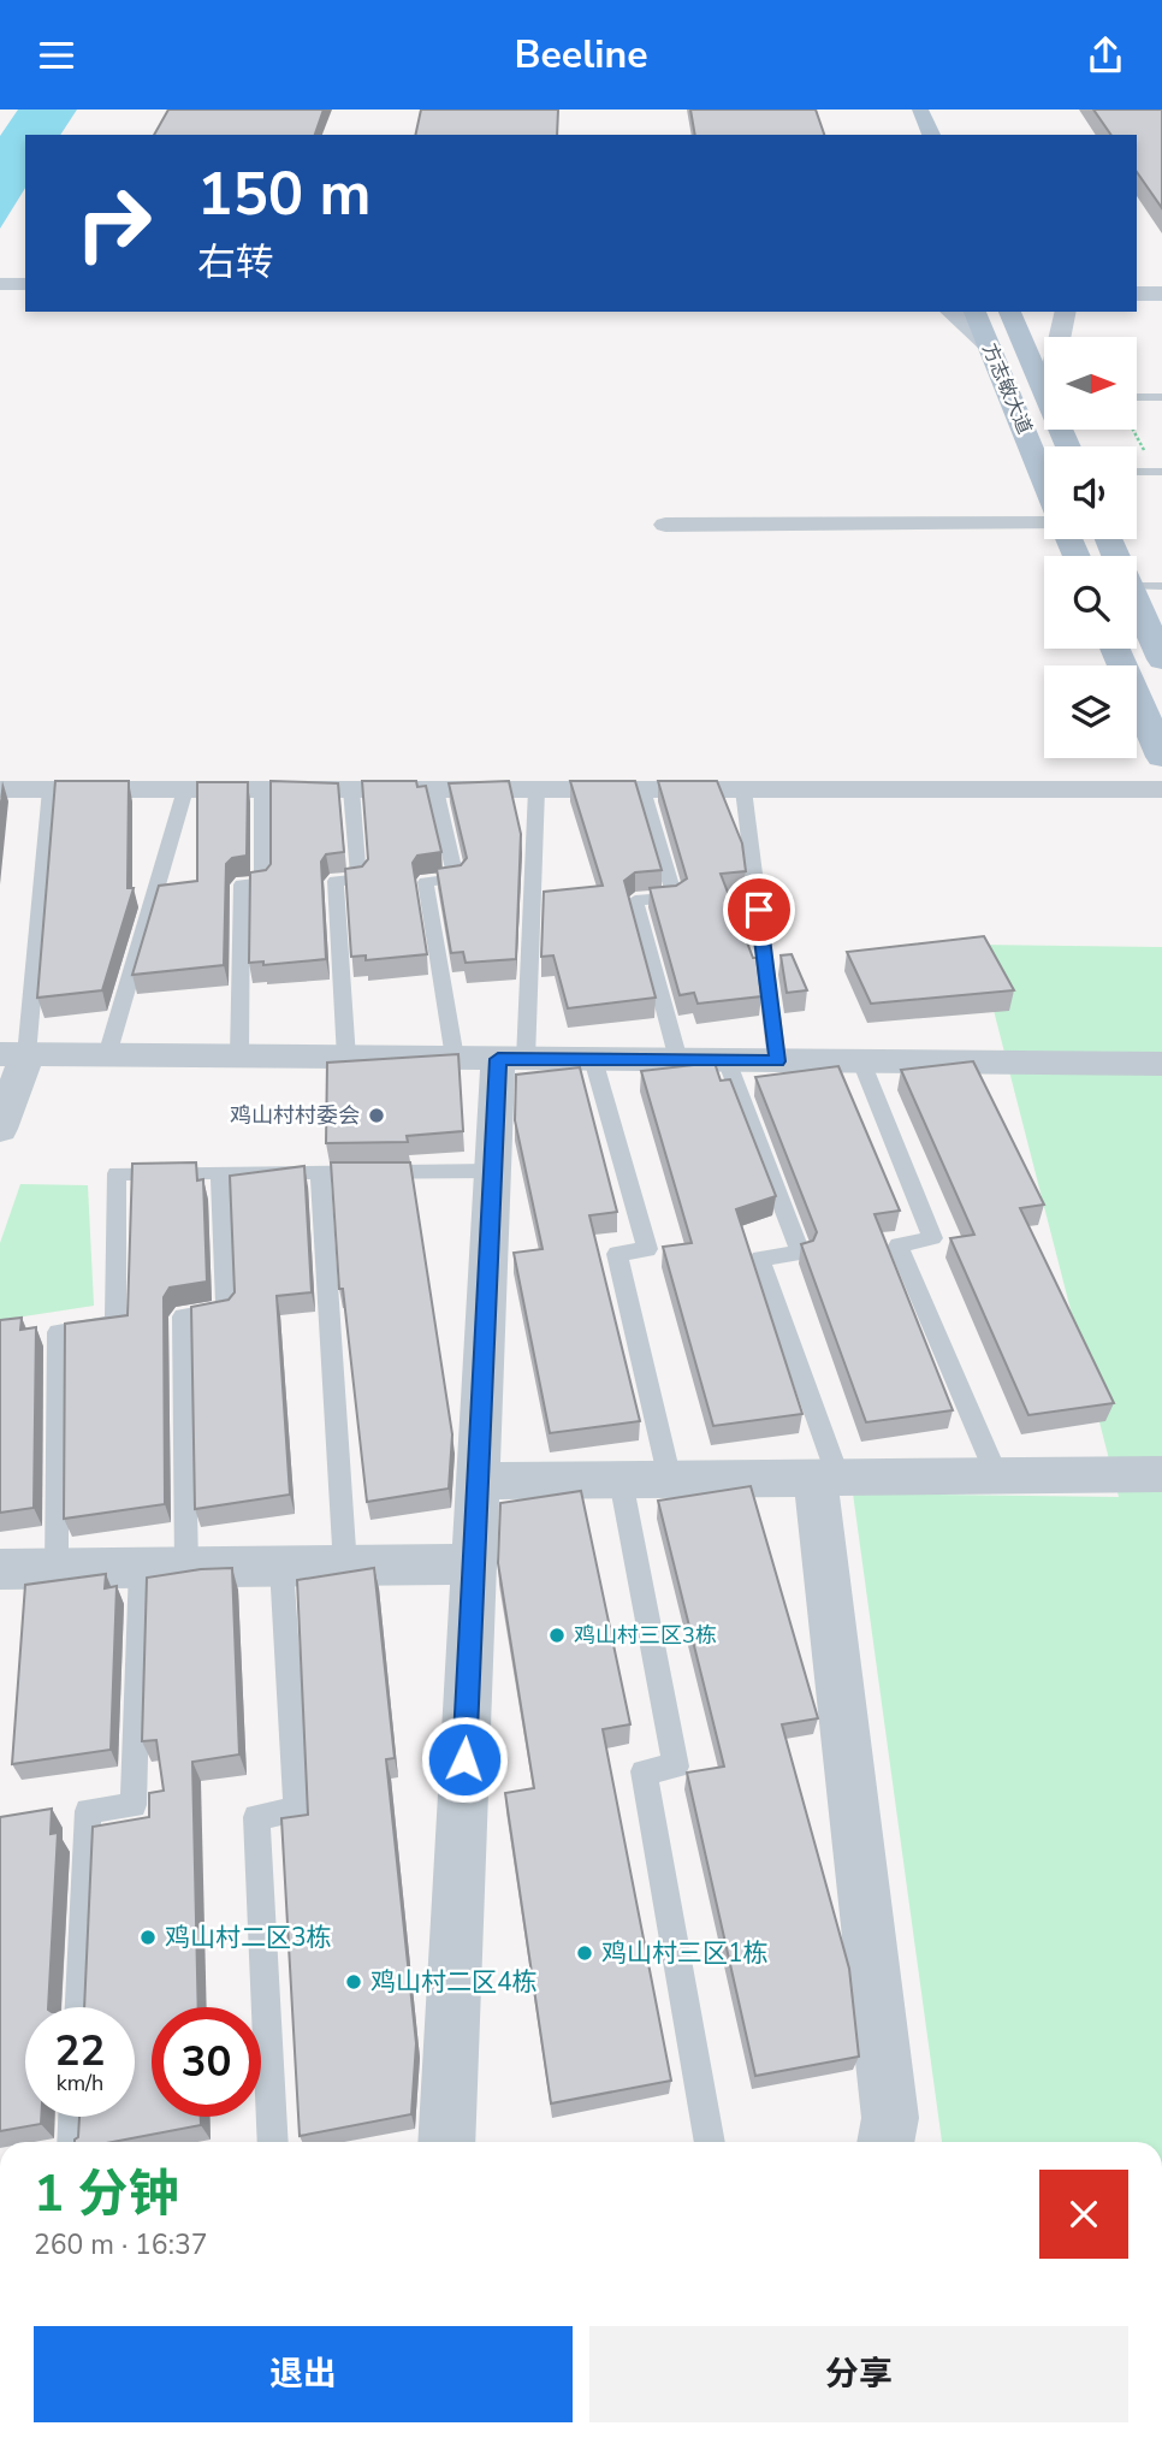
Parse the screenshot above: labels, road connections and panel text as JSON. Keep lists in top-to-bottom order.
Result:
{
  "streets": {
    "main road": ["方志敏大道"]
  },
  "places": [
    "鸡山村村委会",
    "鸡山村三区3栋",
    "鸡山村二区3栋",
    "鸡山村三区1栋",
    "鸡山村二区4栋"
  ],
  "north": "right",
  "page": {
    "header": "Beeline",
    "turn": ["150 m", "右转"],
    "speed": "22 km/h",
    "limit": "30",
    "heading": ["1 分钟", "260 m · 16:37"],
    "buttons": ["退出", "分享"]
  }
}
